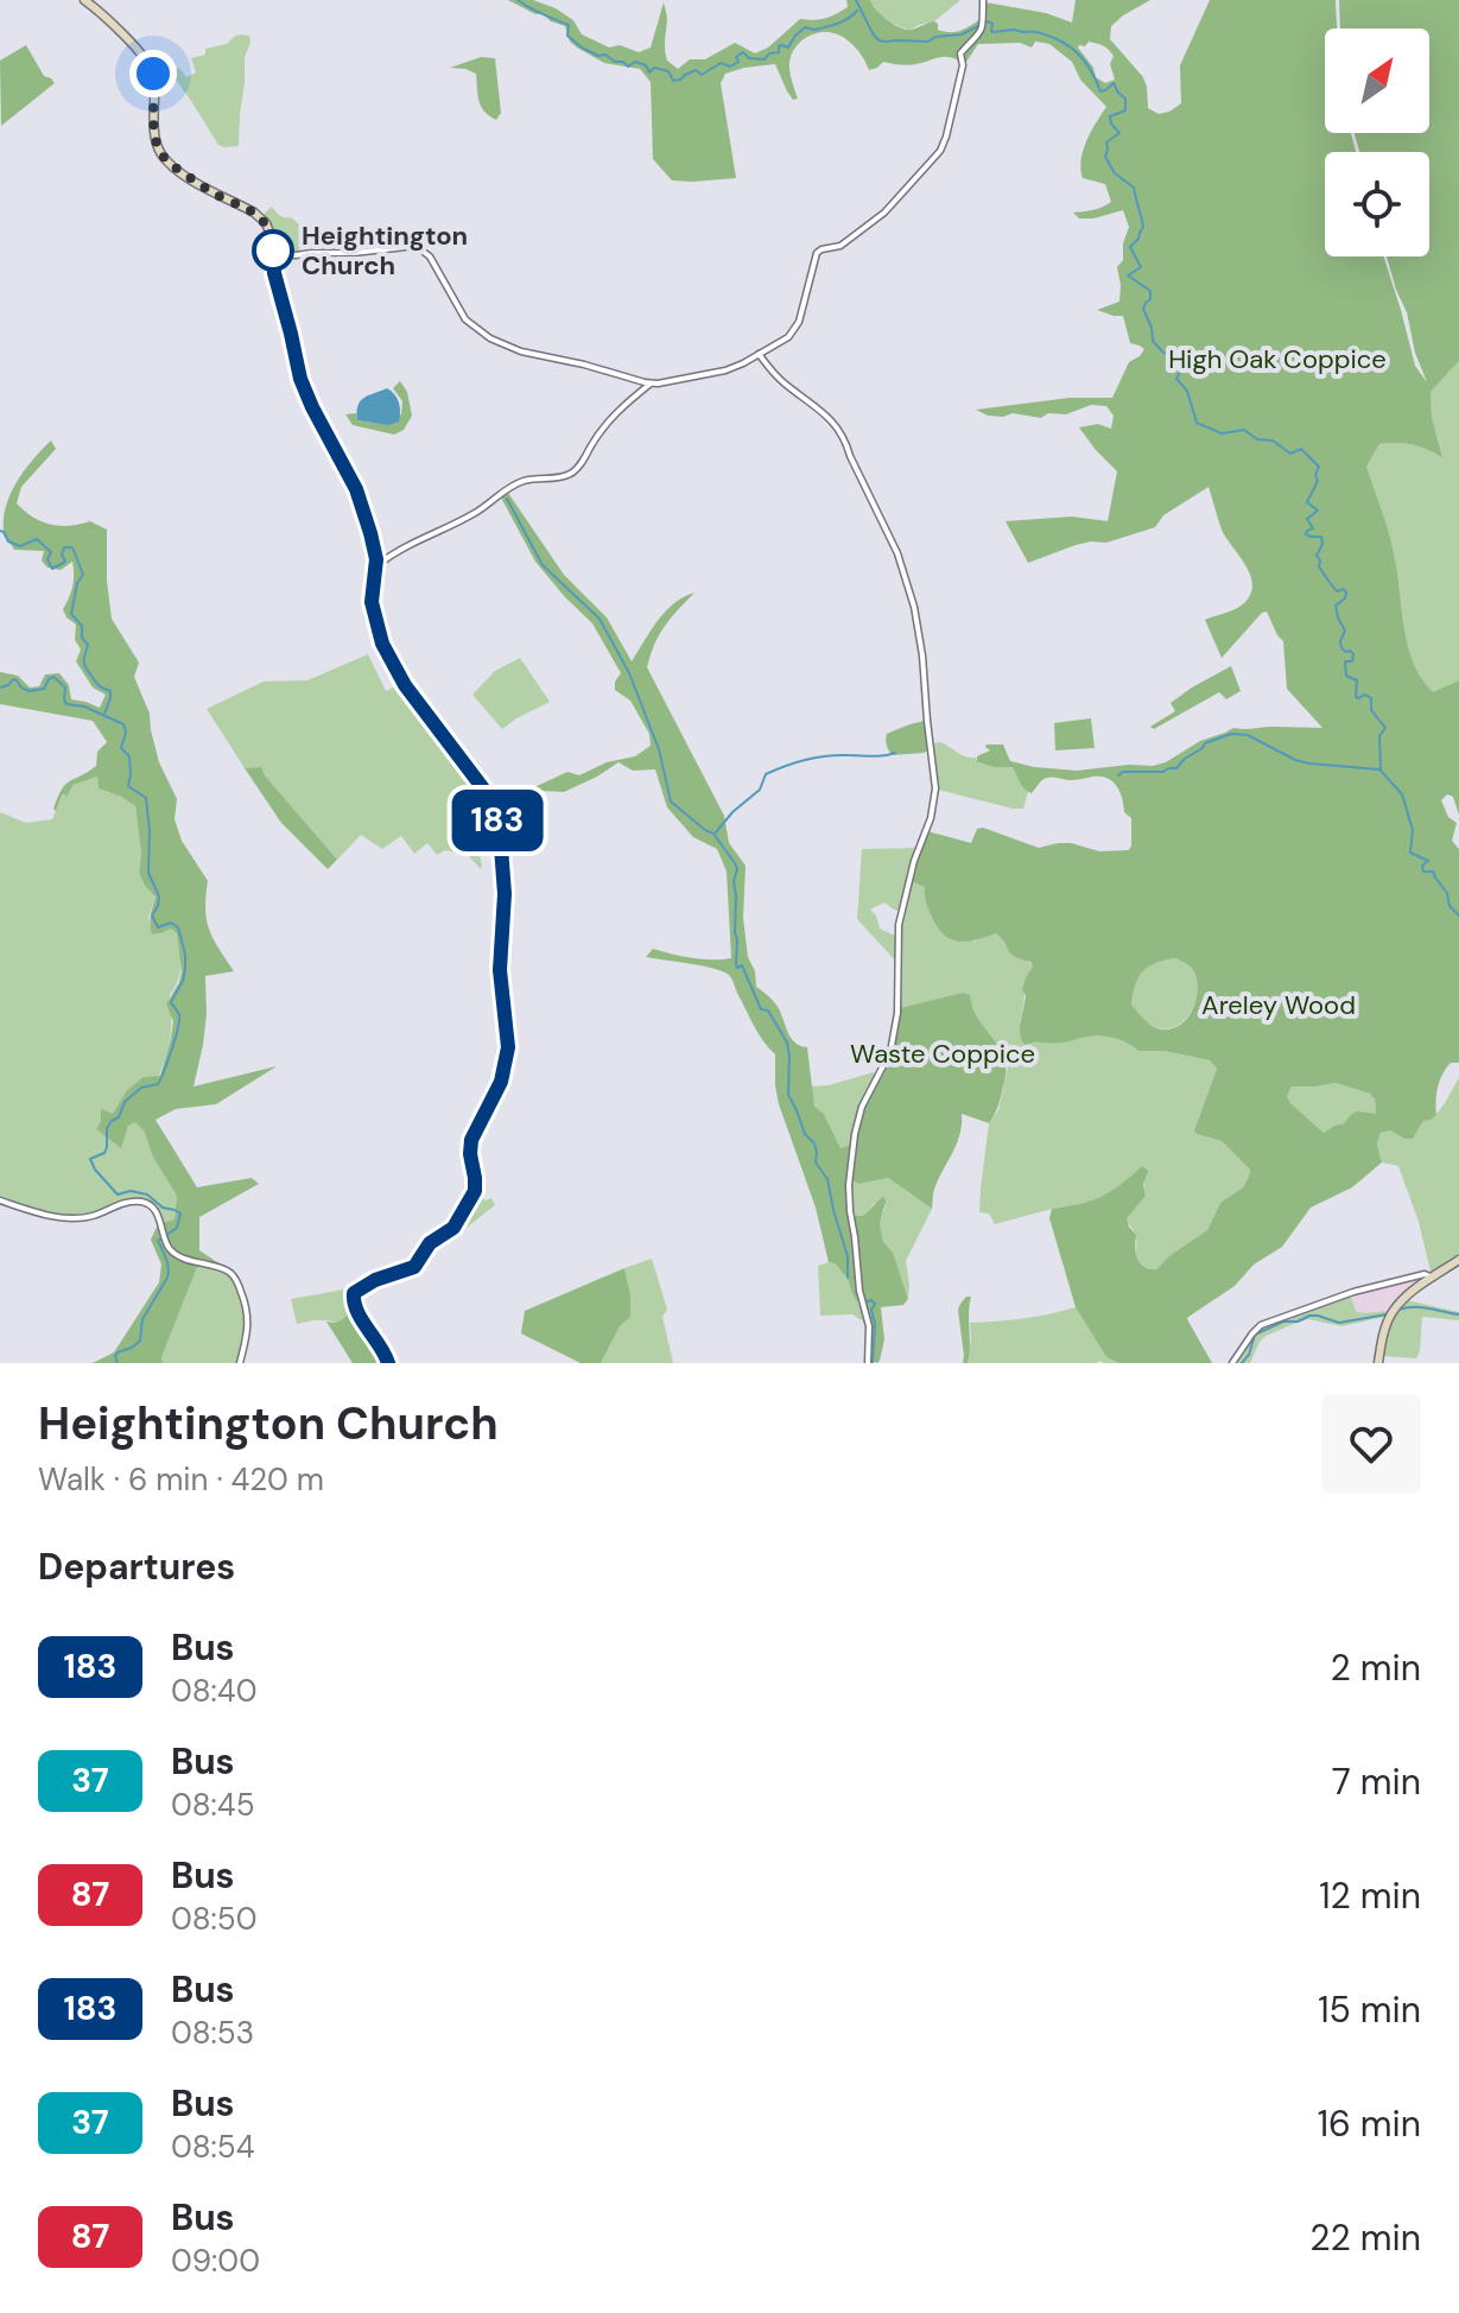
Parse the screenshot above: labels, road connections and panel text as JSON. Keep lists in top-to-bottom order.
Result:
{
  "parks": ["High Oak Coppice", "Areley Wood", "Waste Coppice"],
  "places": ["Heightington Church"],
  "lines": ["bus line 183"],
  "north": "top right",
  "page": {
    "on_map": "183",
    "heading": [
      ["Heightington Church", "Walk · 6 min · 420 m"],
      "Departures"
    ],
    "list": [
      {
        "mark": "183",
        "name": "Bus",
        "note": "08:40",
        "value": "2 min"
      },
      {
        "mark": "37",
        "name": "Bus",
        "note": "08:45",
        "value": "7 min"
      },
      {
        "mark": "87",
        "name": "Bus",
        "note": "08:50",
        "value": "12 min"
      },
      {
        "mark": "183",
        "name": "Bus",
        "note": "08:53",
        "value": "15 min"
      },
      {
        "mark": "37",
        "name": "Bus",
        "note": "08:54",
        "value": "16 min"
      },
      {
        "mark": "87",
        "name": "Bus",
        "note": "09:00",
        "value": "22 min"
      }
    ]
  }
}
